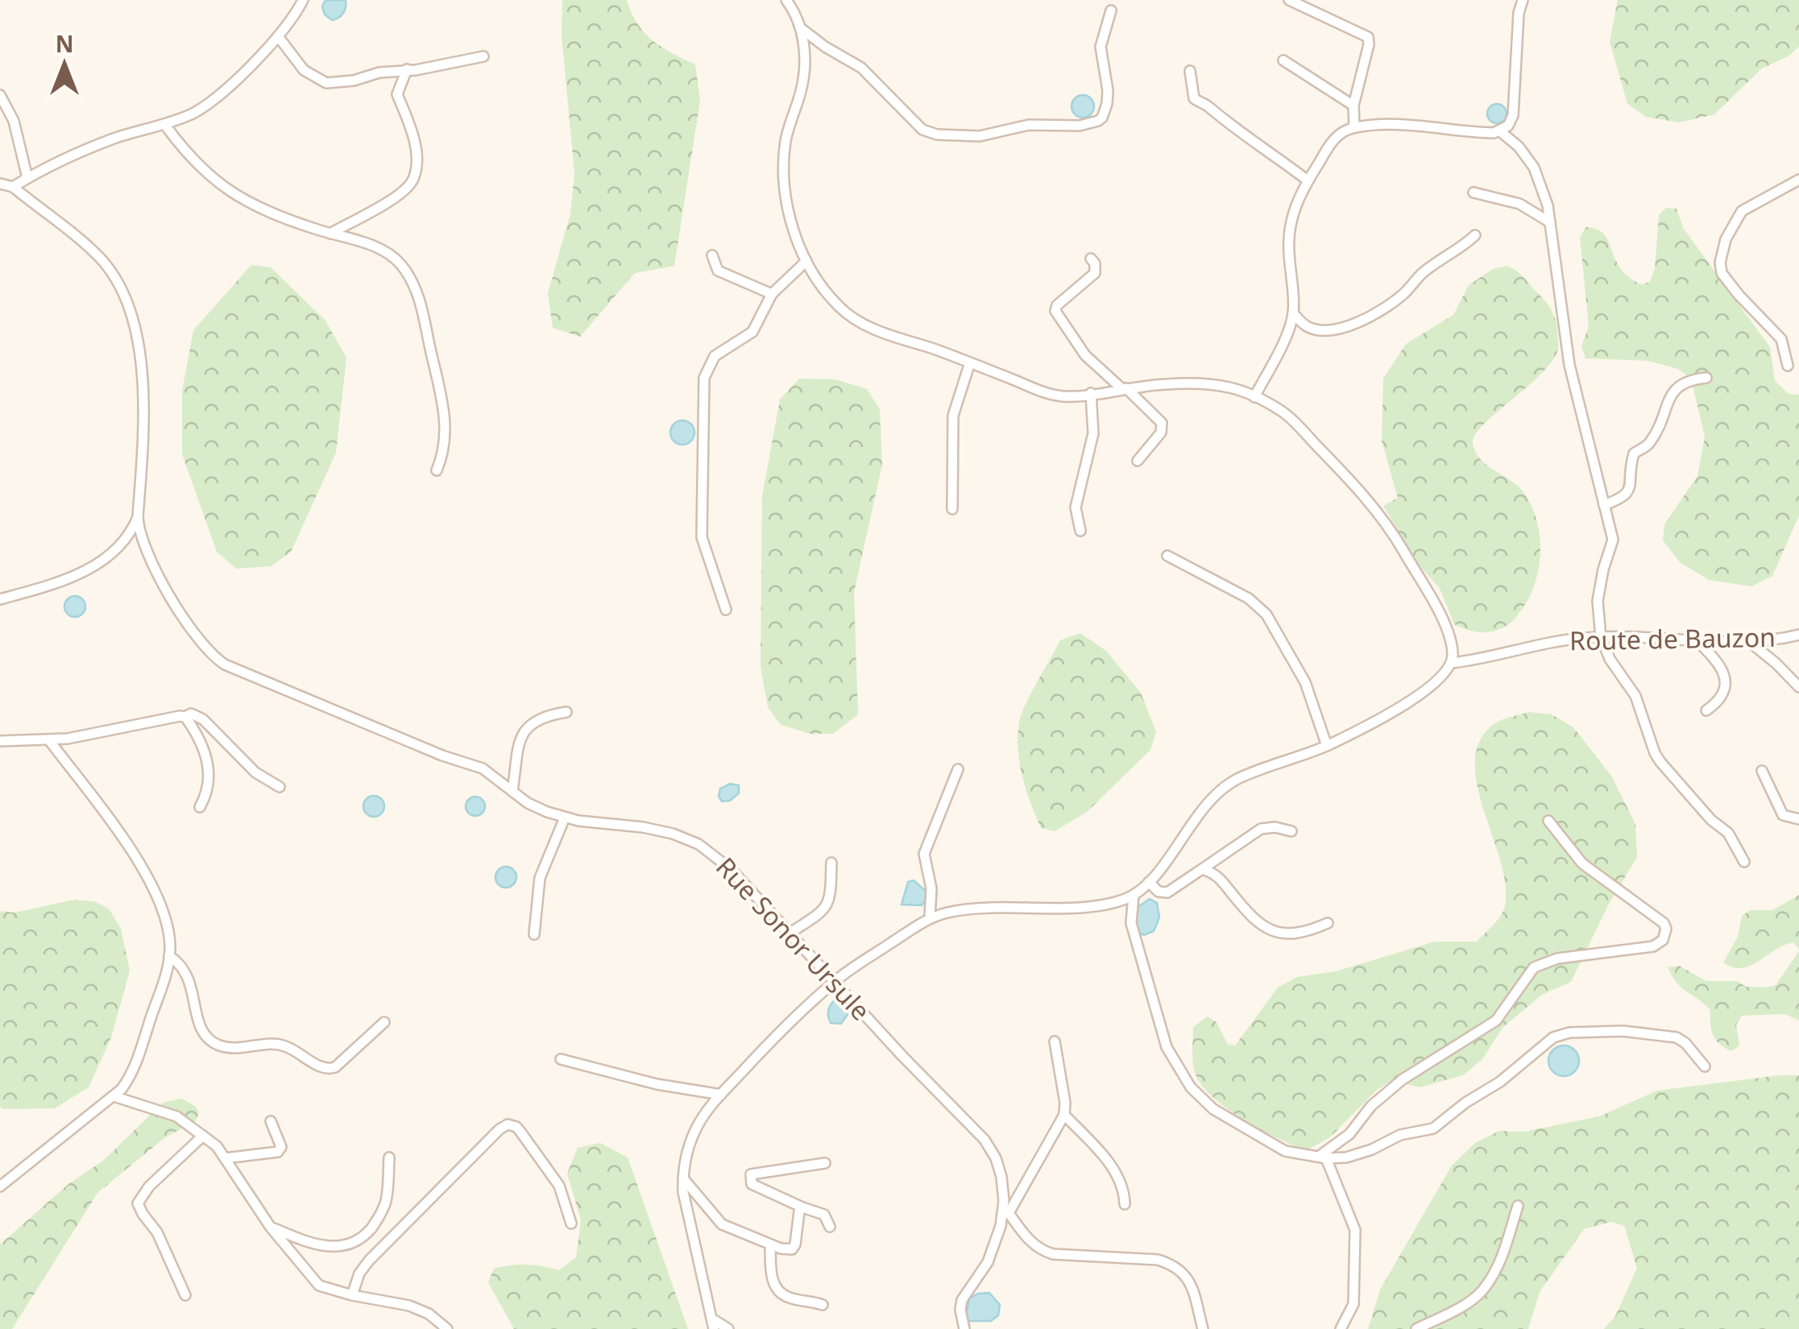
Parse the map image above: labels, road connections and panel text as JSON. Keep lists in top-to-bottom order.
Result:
{
  "streets": {
    "street": ["Route de Bauzon", "Rue Sonor Ursule"]
  },
  "north": "top"
}
